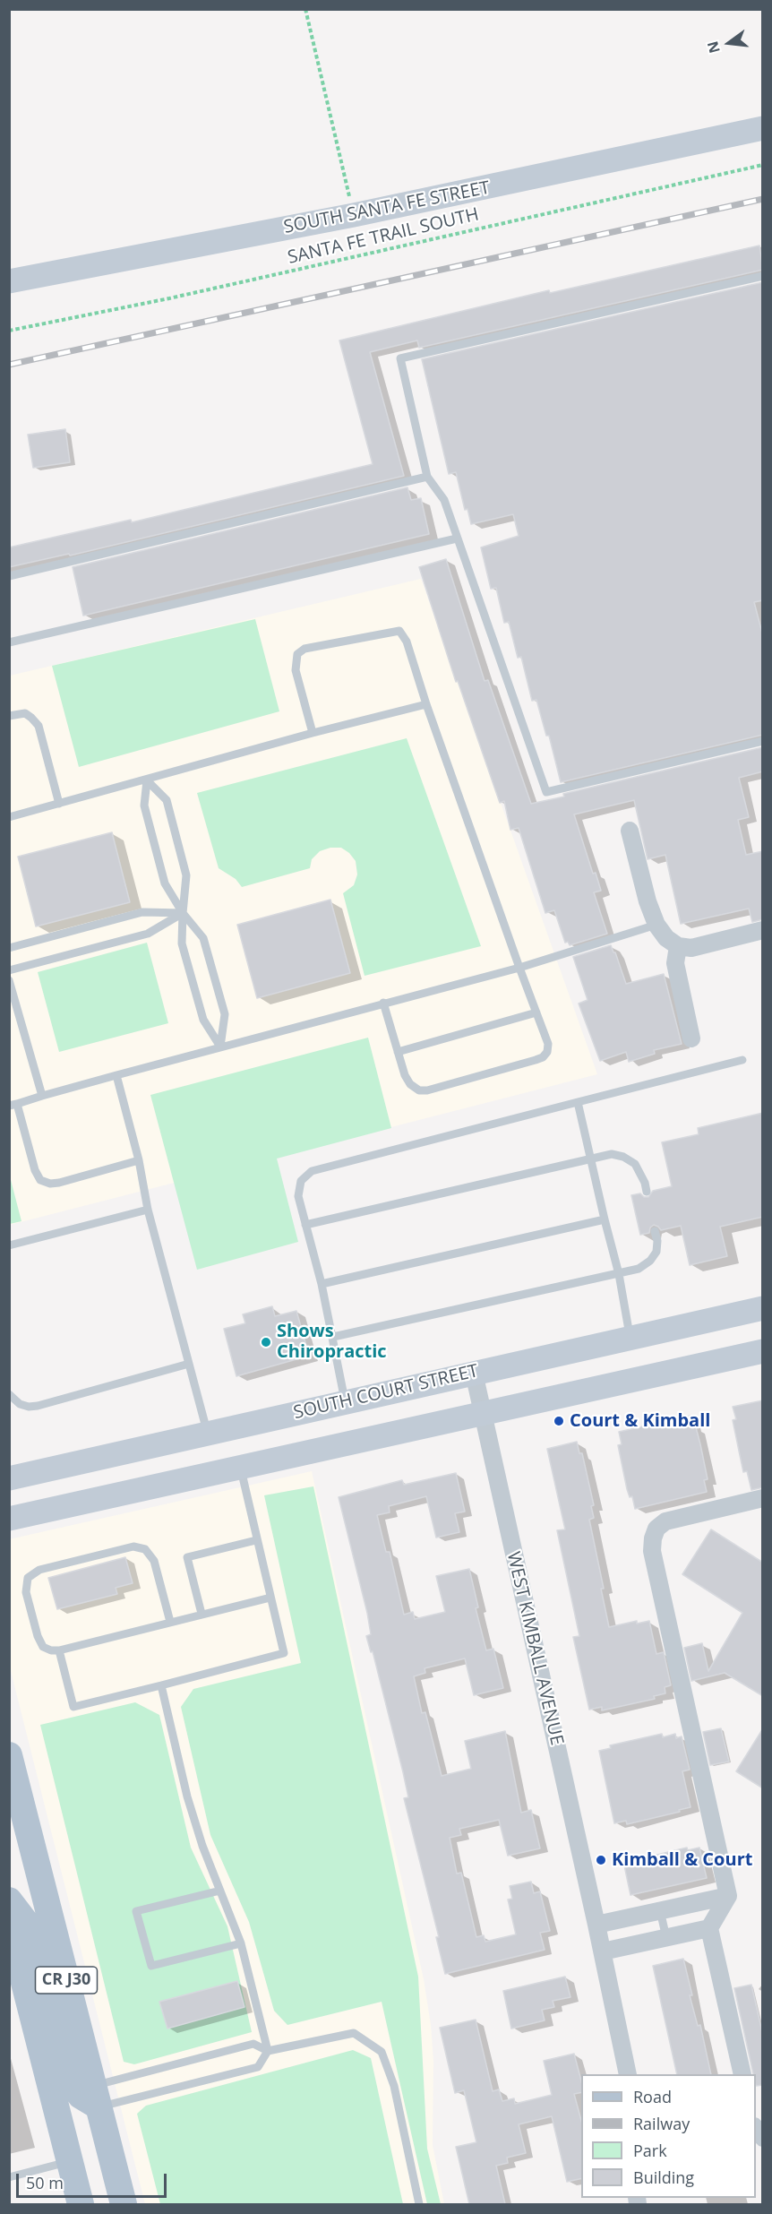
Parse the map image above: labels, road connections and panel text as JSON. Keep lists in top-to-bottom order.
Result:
{
  "streets": {
    "main road": ["CR J30"],
    "street": ["SOUTH SANTA FE STREET", "SOUTH COURT STREET", "WEST KIMBALL AVENUE"],
    "path": ["SANTA FE TRAIL SOUTH"]
  },
  "crossings": [
    ["SOUTH COURT STREET", "WEST KIMBALL AVENUE"]
  ],
  "places": ["Shows Chiropractic", "Court & Kimball", "Kimball & Court"],
  "legend": [
    "Road",
    "Railway",
    "Park",
    "Building"
  ],
  "scale_bar": "50 m",
  "north": "left"
}
